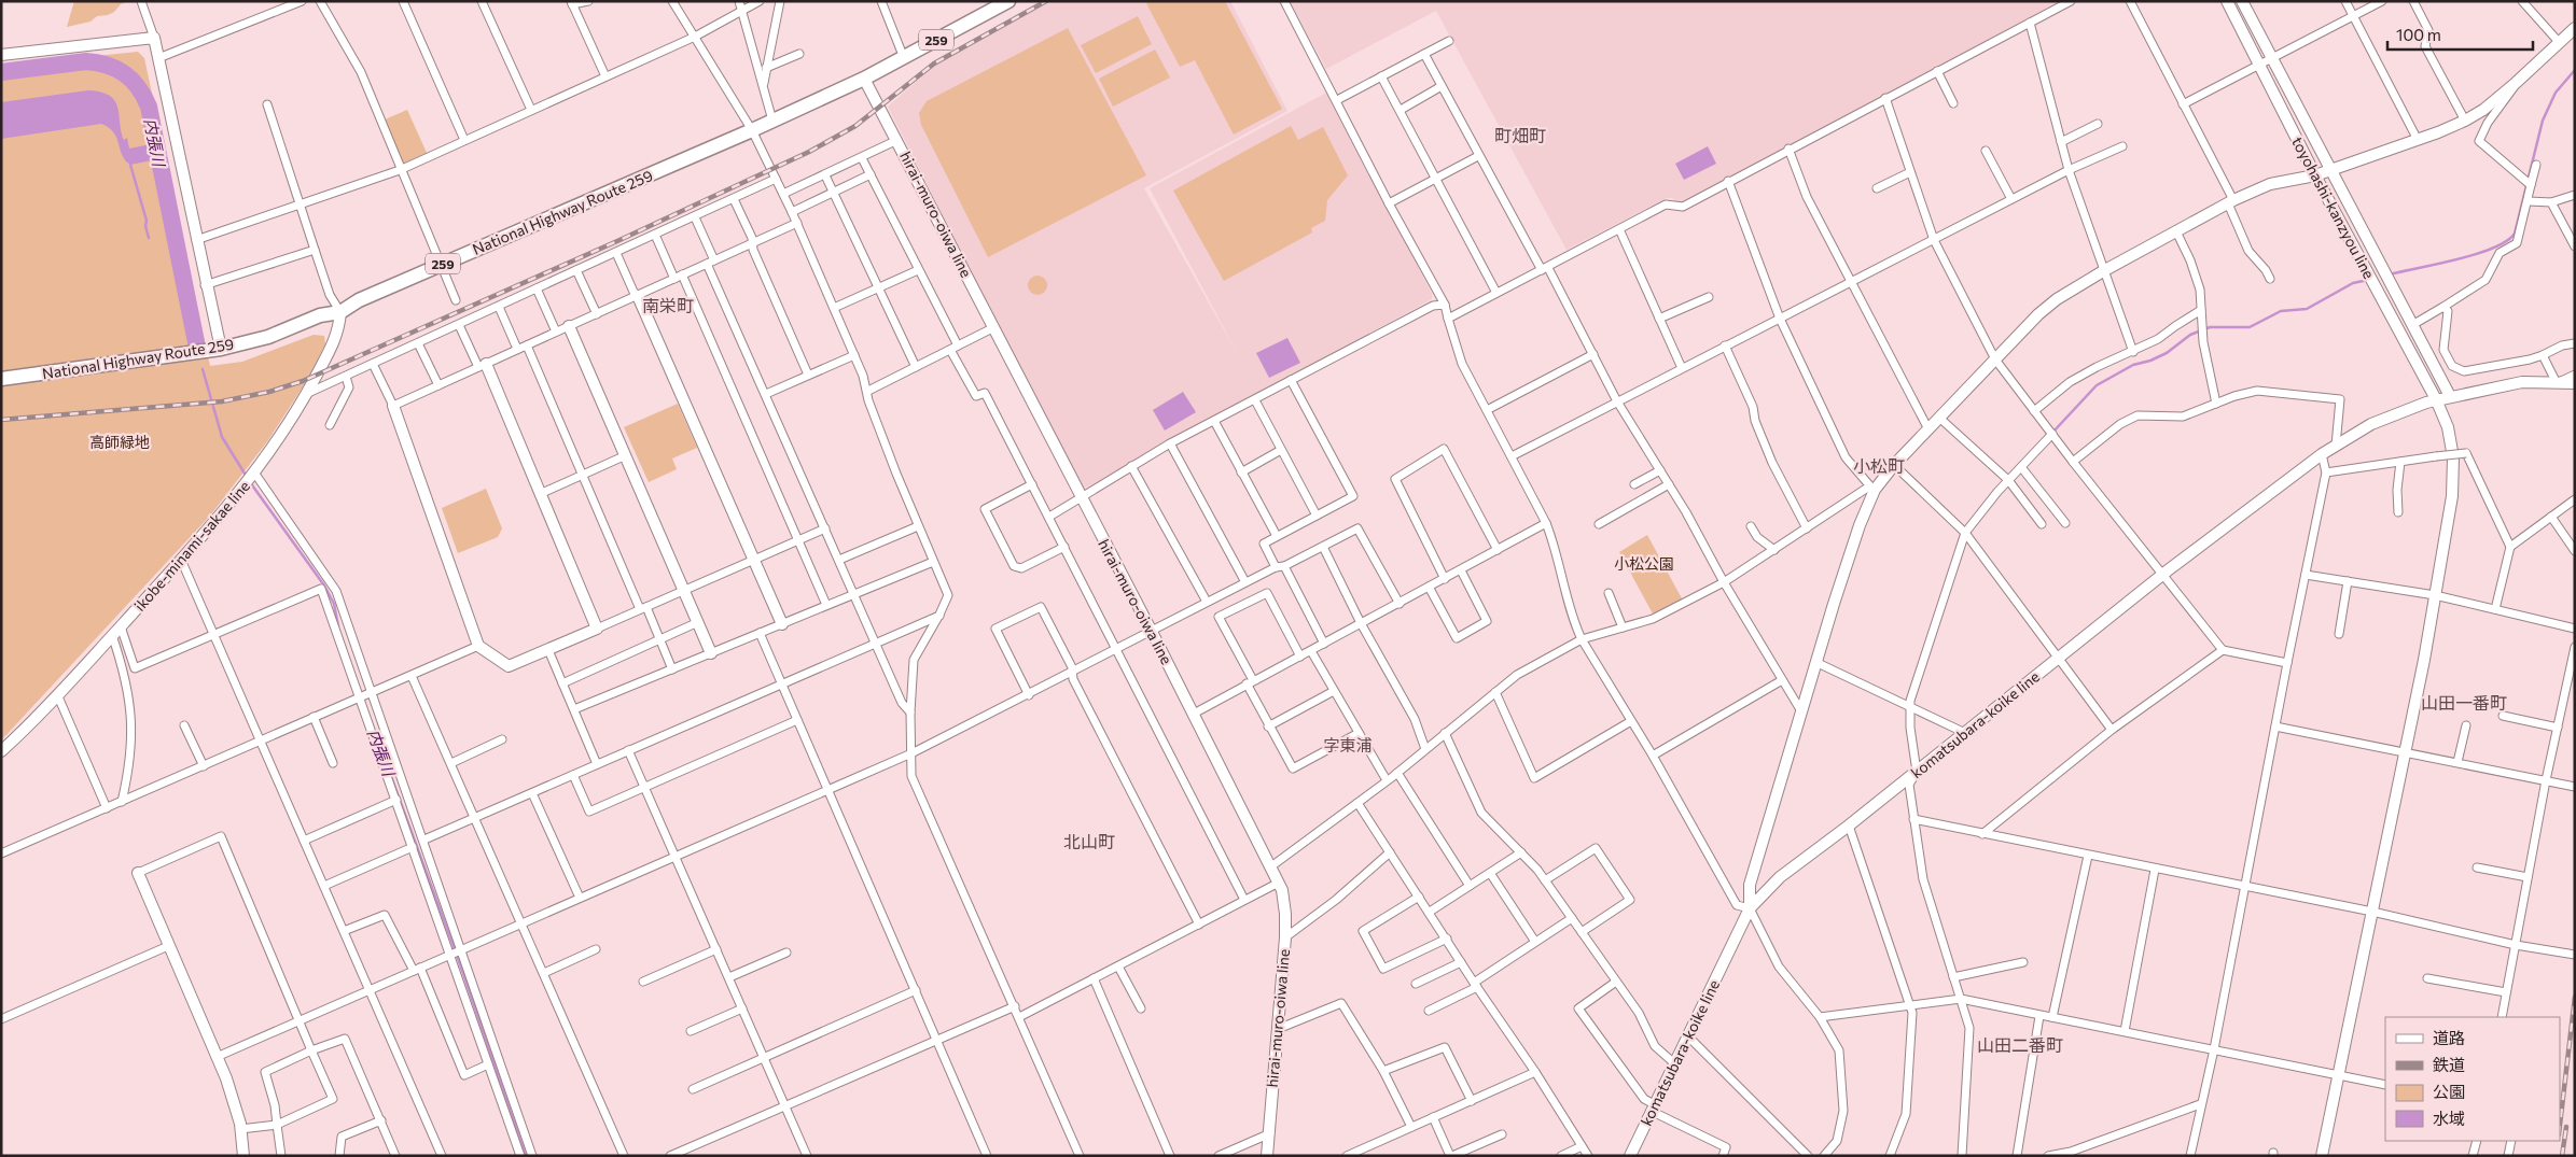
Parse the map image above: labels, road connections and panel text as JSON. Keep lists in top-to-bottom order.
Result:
{
  "streets": {
    "highway": ["259", "National Highway Route 259"],
    "main road": [
      "toyohashi-kanzyou line",
      "hirai-muro-oiwa line",
      "ikobe-minami-sakae line",
      "komatsubara-koike line"
    ]
  },
  "crossings": [
    ["toyohashi-kanzyou line", "komatsubara-koike line"],
    ["National Highway Route 259", "hirai-muro-oiwa line"],
    ["National Highway Route 259", "ikobe-minami-sakae line"]
  ],
  "districts": [
    "町畑町",
    "南栄町",
    "小松町",
    "山田一番町",
    "字東浦",
    "北山町",
    "山田二番町"
  ],
  "water": ["内張川"],
  "parks": ["高師緑地", "小松公園"],
  "legend": [
    "道路",
    "鉄道",
    "公園",
    "水域"
  ],
  "scale_bar": "100 m"
}
